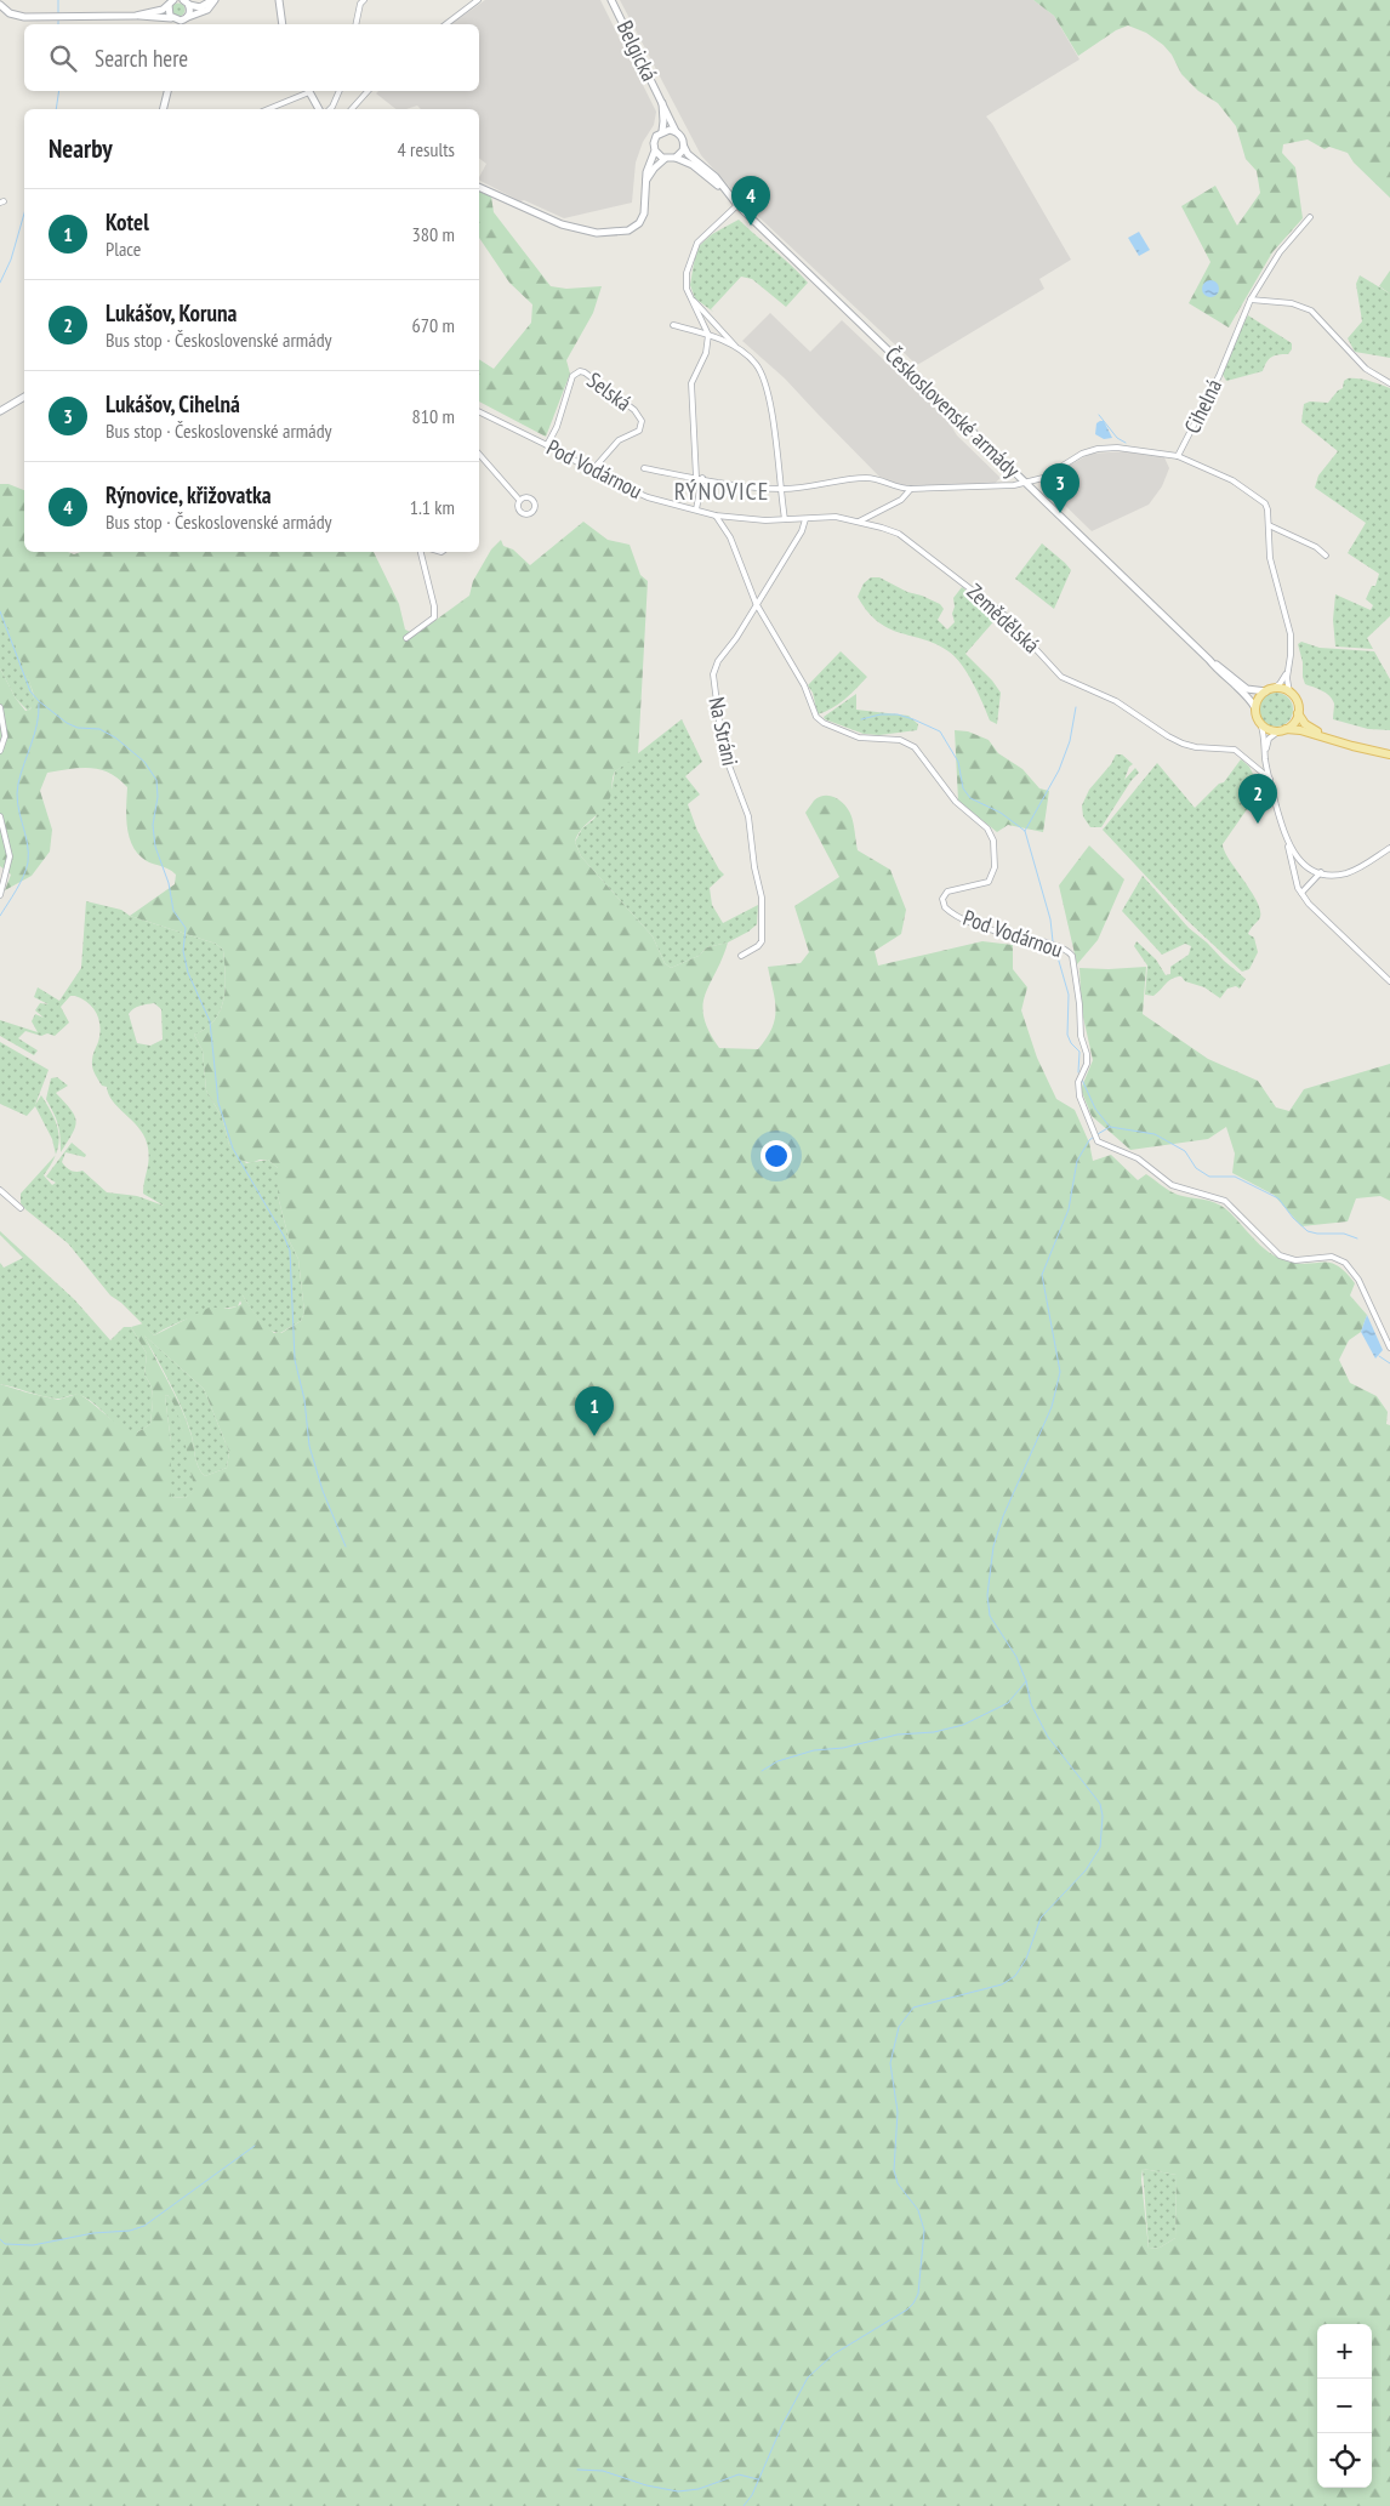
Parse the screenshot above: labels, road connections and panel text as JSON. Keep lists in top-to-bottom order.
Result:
{
  "streets": {
    "main road": ["Československé armády"],
    "street": [
      "Belgická",
      "Selská",
      "Cihelná",
      "Pod Vodárnou",
      "Zemědělská",
      "Na Stráni"
    ]
  },
  "crossings": [
    ["Belgická", "Československé armády"],
    ["Selská", "Pod Vodárnou"],
    ["Cihelná", "Československé armády"],
    ["Československé armády", "Zemědělská"],
    ["Pod Vodárnou", "Zemědělská"],
    ["Pod Vodárnou", "Na Stráni"],
    ["Zemědělská", "Na Stráni"]
  ],
  "districts": ["RÝNOVICE"],
  "page": {
    "search": "Search here",
    "heading": ["Nearby", "4 results"],
    "pins": [
      "4",
      "3",
      "2",
      "1"
    ],
    "list": [
      {
        "mark": "1",
        "name": "Kotel",
        "note": "Place",
        "value": "380 m"
      },
      {
        "mark": "2",
        "name": "Lukášov, Koruna",
        "note": "Bus stop · Československé armády",
        "value": "670 m"
      },
      {
        "mark": "3",
        "name": "Lukášov, Cihelná",
        "note": "Bus stop · Československé armády",
        "value": "810 m"
      },
      {
        "mark": "4",
        "name": "Rýnovice, křižovatka",
        "note": "Bus stop · Československé armády",
        "value": "1.1 km"
      }
    ],
    "map_buttons": ["+", "−"]
  }
}
